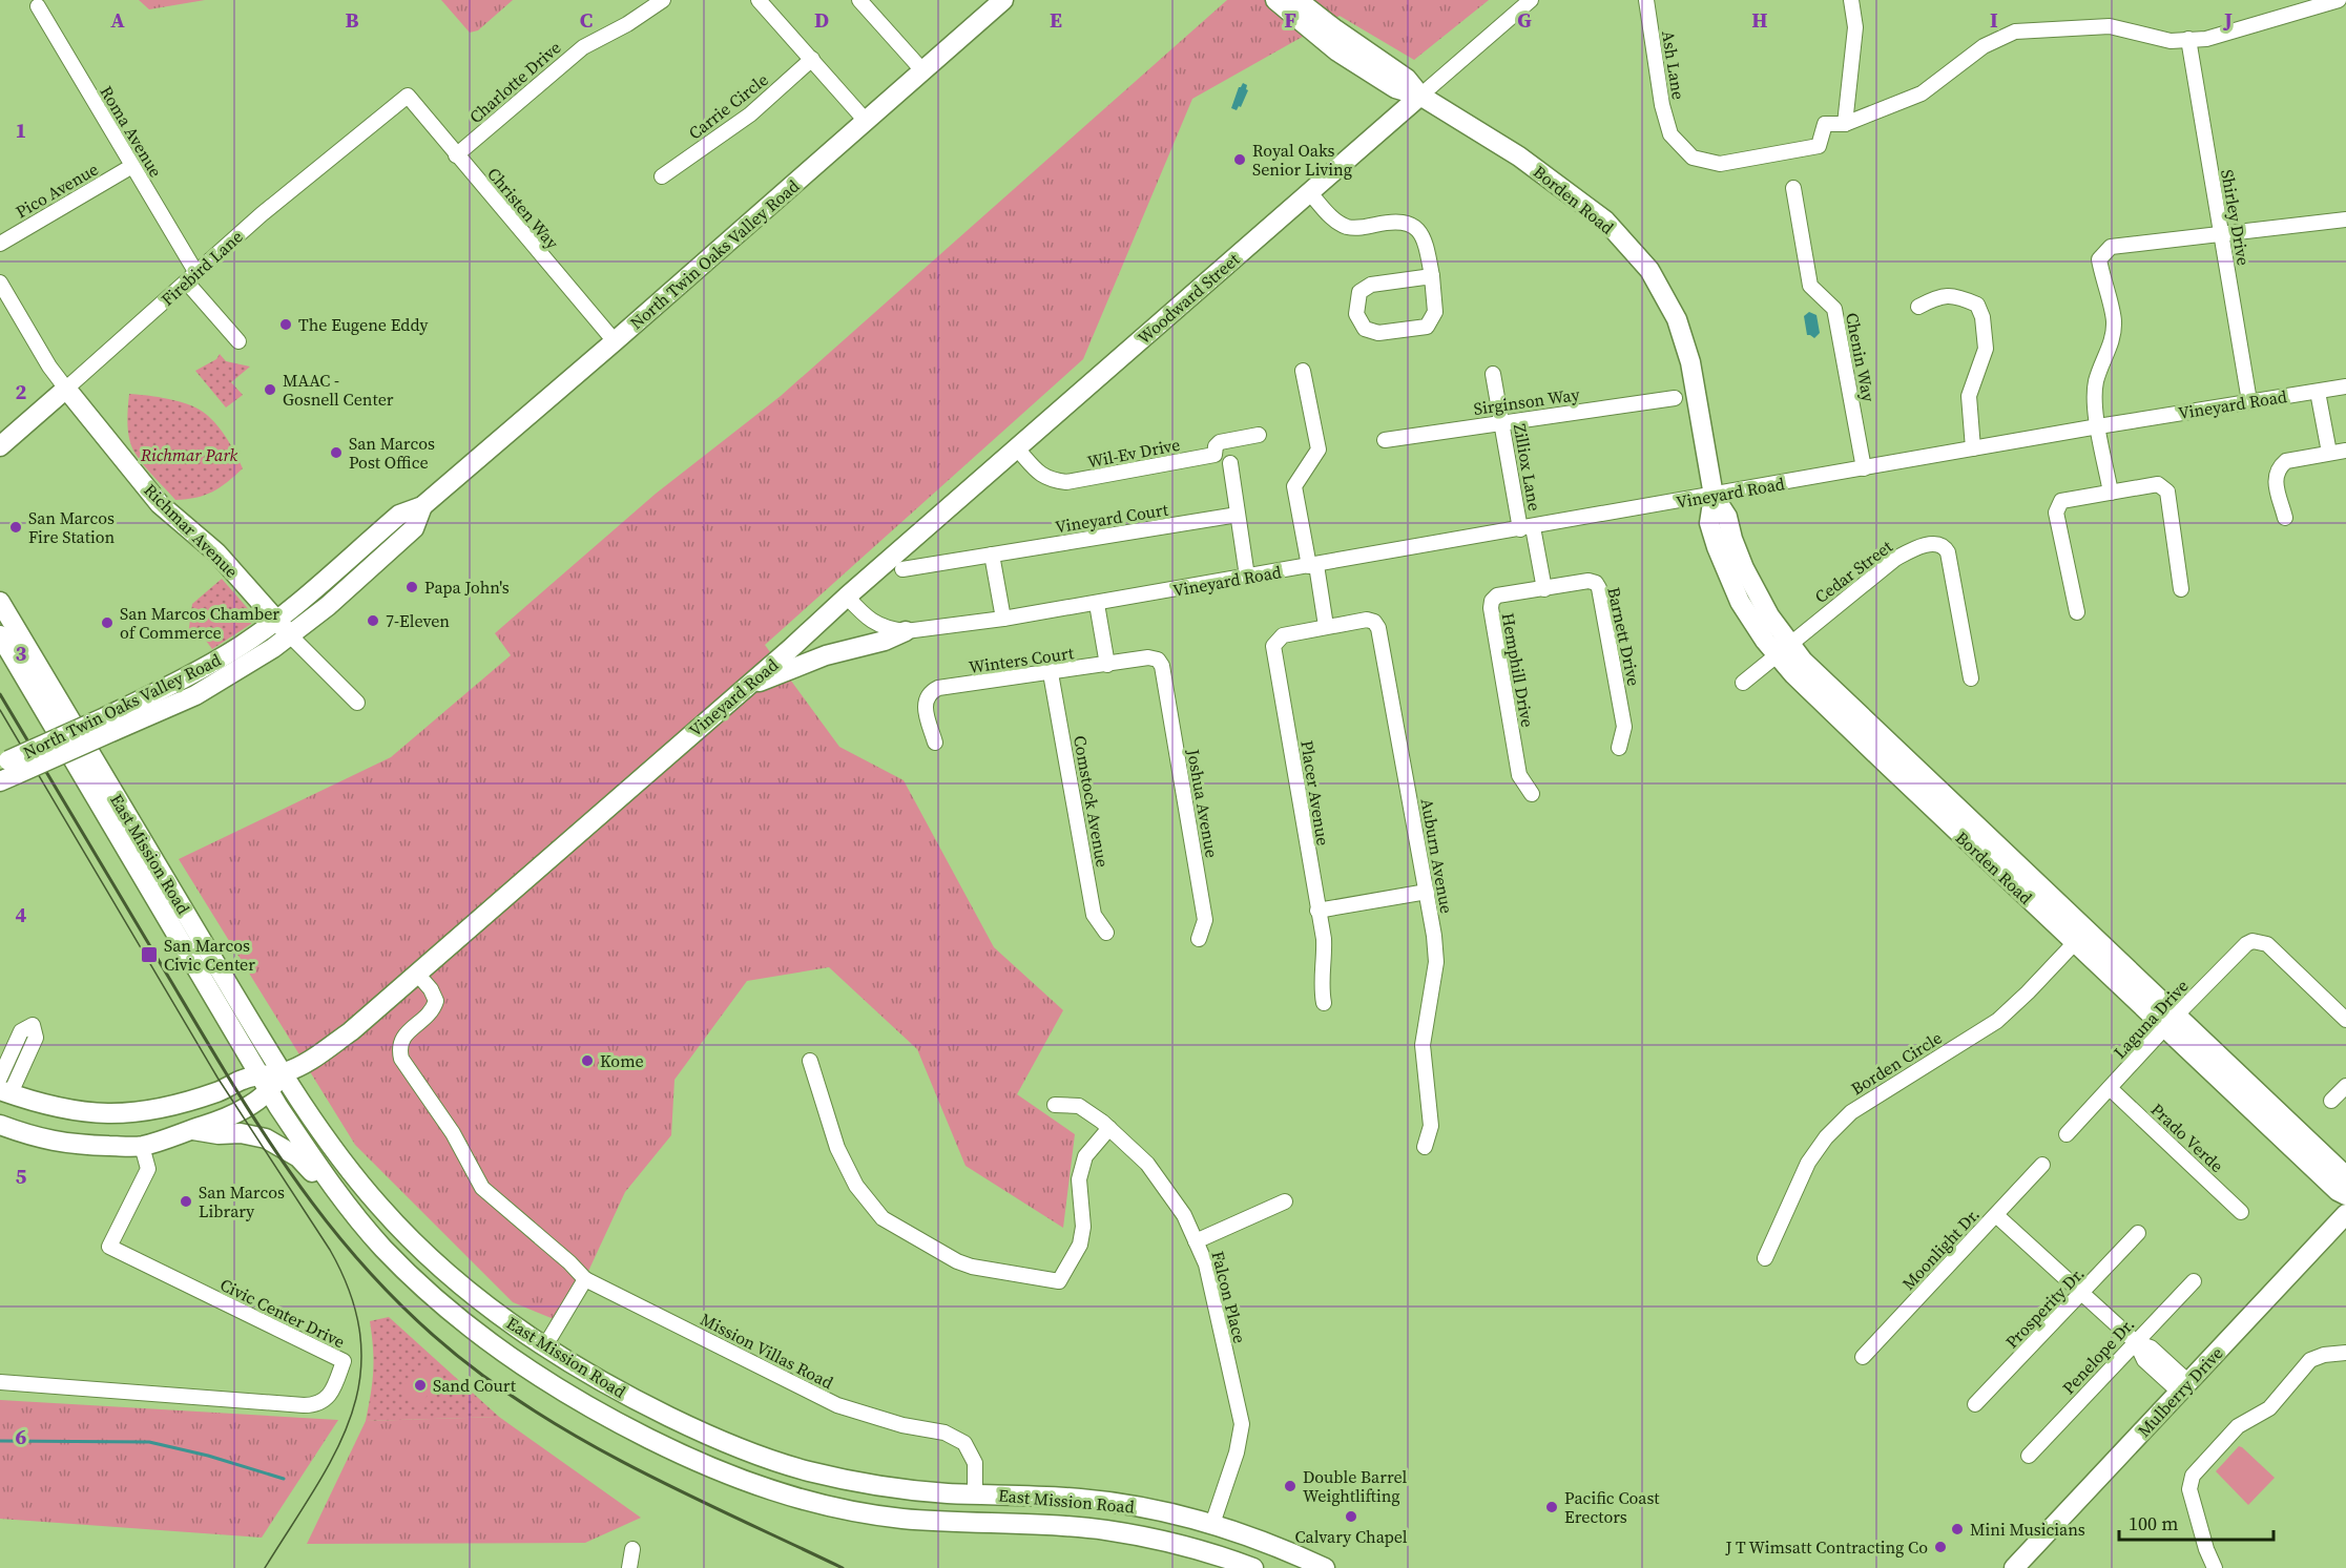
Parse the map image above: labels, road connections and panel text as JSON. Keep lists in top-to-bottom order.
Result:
{
  "streets": {
    "main road": [
      "Borden Road",
      "North Twin Oaks Valley Road",
      "Firebird Lane",
      "Woodward Street",
      "Vineyard Road",
      "Richmar Avenue",
      "East Mission Road",
      "Mulberry Drive"
    ],
    "street": [
      "Ash Lane",
      "Charlotte Drive",
      "Carrie Circle",
      "Roma Avenue",
      "Pico Avenue",
      "Christen Way",
      "Shirley Drive",
      "Chenin Way",
      "Sirginson Way",
      "Wil-Ev Drive",
      "Zilliox Lane",
      "Vineyard Court",
      "Cedar Street",
      "Barnett Drive",
      "Winters Court",
      "Hemphill Drive",
      "Placer Avenue",
      "Comstock Avenue",
      "Joshua Avenue",
      "Auburn Avenue",
      "Laguna Drive",
      "Borden Circle",
      "Prado Verde",
      "Moonlight Dr.",
      "Falcon Place",
      "Prosperity Dr.",
      "Civic Center Drive",
      "Mission Villas Road",
      "Penelope Dr."
    ]
  },
  "crossings": [
    ["Charlotte Drive", "Christen Way"],
    ["Roma Avenue", "Pico Avenue"],
    ["Roma Avenue", "Firebird Lane"],
    ["Borden Road", "Woodward Street"],
    ["Borden Road", "Vineyard Road"],
    ["Borden Road", "Cedar Street"],
    ["Borden Road", "Laguna Drive"],
    ["Borden Road", "Borden Circle"],
    ["Christen Way", "North Twin Oaks Valley Road"],
    ["Christen Way", "Firebird Lane"],
    ["Shirley Drive", "Vineyard Road"],
    ["North Twin Oaks Valley Road", "Richmar Avenue"],
    ["Firebird Lane", "Richmar Avenue"],
    ["Woodward Street", "Vineyard Road"],
    ["Woodward Street", "Wil-Ev Drive"],
    ["Chenin Way", "Vineyard Road"],
    ["Sirginson Way", "Zilliox Lane"],
    ["Vineyard Road", "Zilliox Lane"],
    ["Vineyard Road", "East Mission Road"],
    ["Vineyard Road", "Mission Villas Road"],
    ["Zilliox Lane", "Barnett Drive"],
    ["Zilliox Lane", "Hemphill Drive"],
    ["Barnett Drive", "Hemphill Drive"],
    ["Winters Court", "Comstock Avenue"],
    ["Winters Court", "Joshua Avenue"],
    ["Placer Avenue", "Auburn Avenue"],
    ["East Mission Road", "Falcon Place"],
    ["East Mission Road", "Mission Villas Road"],
    ["Laguna Drive", "Prado Verde"]
  ],
  "parks": ["Richmar Park"],
  "places": {
    "other": [
      "Royal Oaks Senior Living",
      "The Eugene Eddy",
      "MAAC - Gosnell Center",
      "San Marcos Post Office",
      "San Marcos Fire Station",
      "Papa John's",
      "7-Eleven",
      "San Marcos Chamber of Commerce",
      "Kome",
      "San Marcos Library",
      "Sand Court",
      "Double Barrel Weightlifting",
      "Pacific Coast Erectors",
      "Calvary Chapel",
      "Mini Musicians",
      "J T Wimsatt Contracting Co"
    ],
    "transit": ["San Marcos Civic Center"]
  },
  "scale_bar": "100 m",
  "grid": {
    "columns": [
      "A",
      "B",
      "C",
      "D",
      "E",
      "F",
      "G",
      "H",
      "I",
      "J"
    ],
    "rows": [
      "1",
      "2",
      "3",
      "4",
      "5",
      "6"
    ]
  }
}
